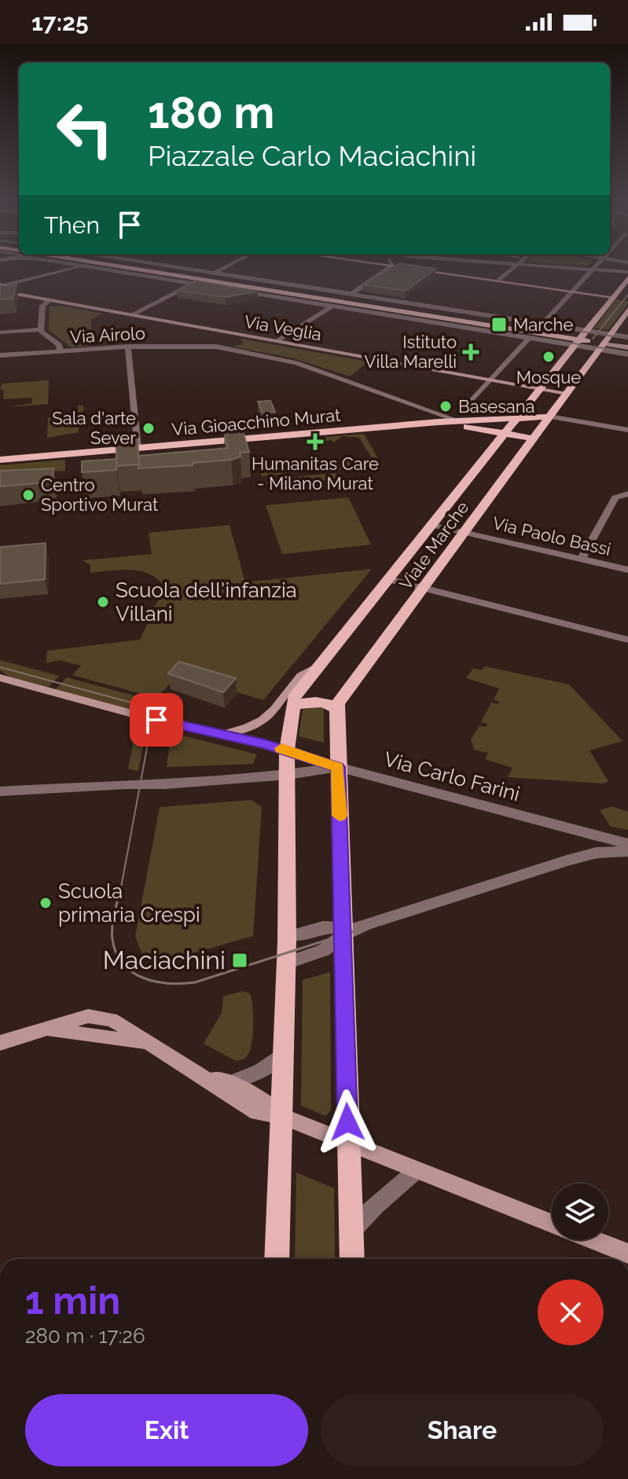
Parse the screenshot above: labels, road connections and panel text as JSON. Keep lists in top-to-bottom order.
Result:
{
  "streets": {
    "main road": ["Via Gioacchino Murat", "Viale Marche"],
    "street": [
      "Via Veglia",
      "Via Airolo",
      "Via Paolo Bassi",
      "Via Carlo Farini"
    ]
  },
  "crossings": [
    ["Via Veglia", "Viale Marche"],
    ["Via Airolo", "Via Gioacchino Murat"],
    ["Via Gioacchino Murat", "Viale Marche"],
    ["Via Paolo Bassi", "Viale Marche"]
  ],
  "places": {
    "transit": ["Marche", "Maciachini"],
    "health": ["Istituto Villa Marelli", "Humanitas Care - Milano Murat"],
    "other": [
      "Mosque",
      "Basesana",
      "Sala d'arte Sever",
      "Centro Sportivo Murat",
      "Scuola dell'infanzia Villani",
      "Scuola primaria Crespi"
    ]
  },
  "page": {
    "status": "17:25",
    "turn": ["180 m", "Piazzale Carlo Maciachini"],
    "then": "Then",
    "heading": ["1 min", "280 m · 17:26"],
    "buttons": ["Exit", "Share"]
  }
}
